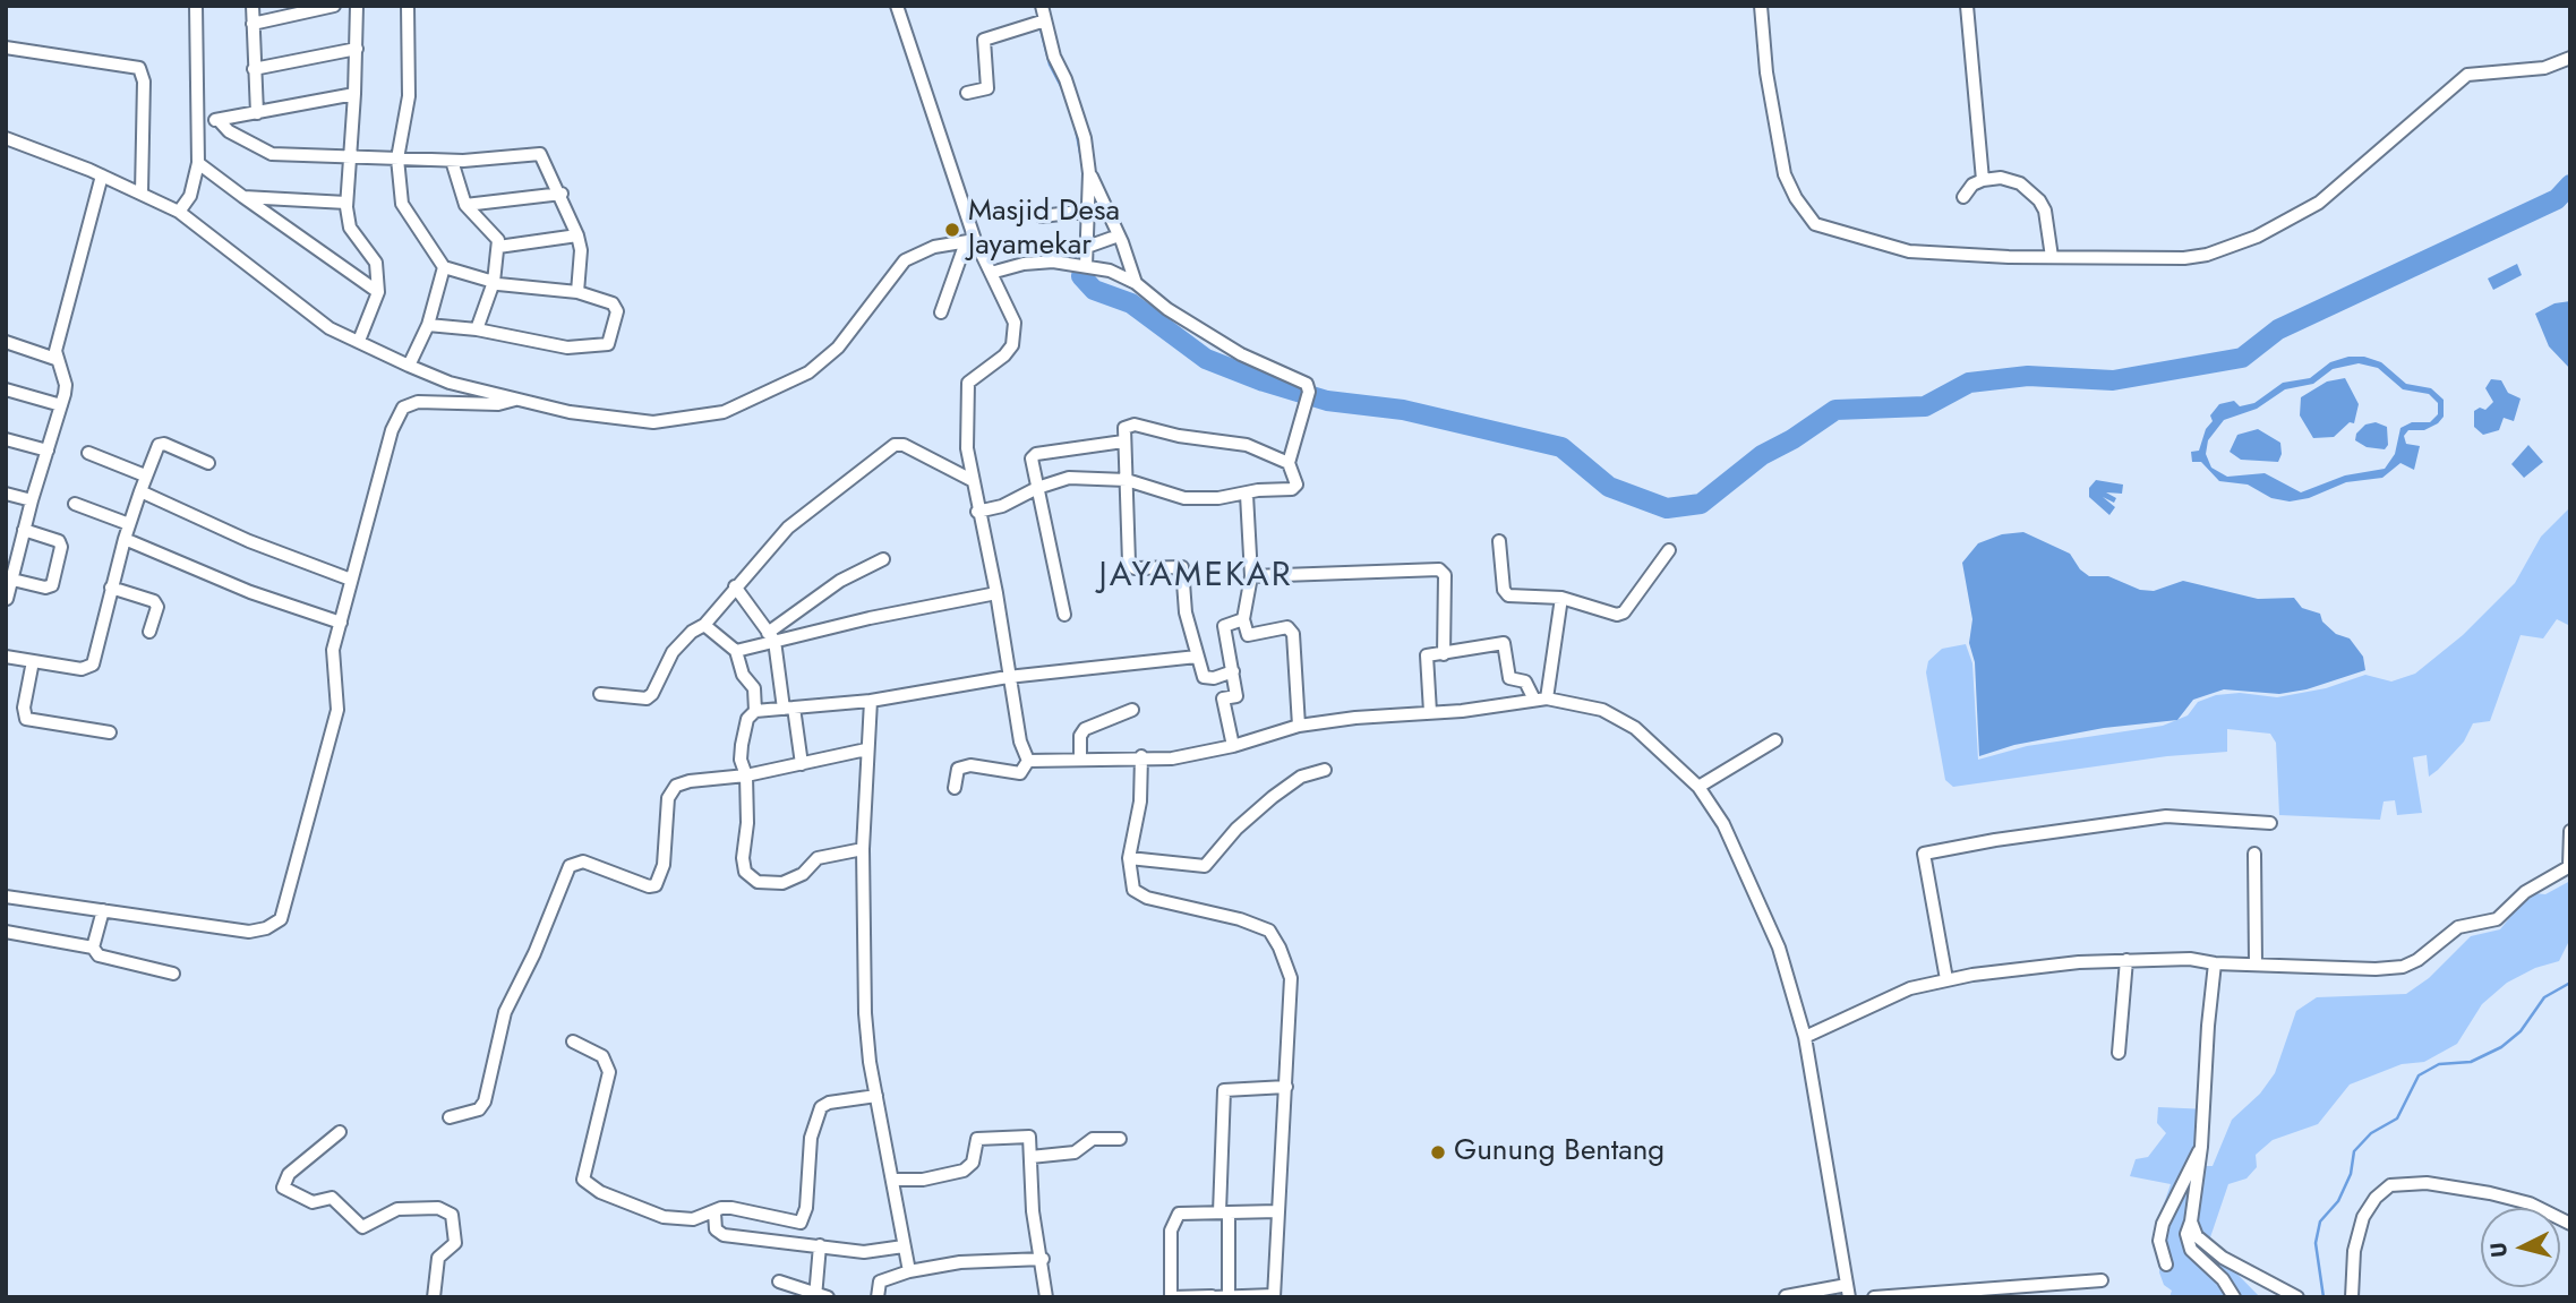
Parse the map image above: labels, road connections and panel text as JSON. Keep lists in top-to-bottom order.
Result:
{
  "districts": ["JAYAMEKAR"],
  "places": ["Masjid Desa Jayamekar", "Gunung Bentang"],
  "north": "left"
}
